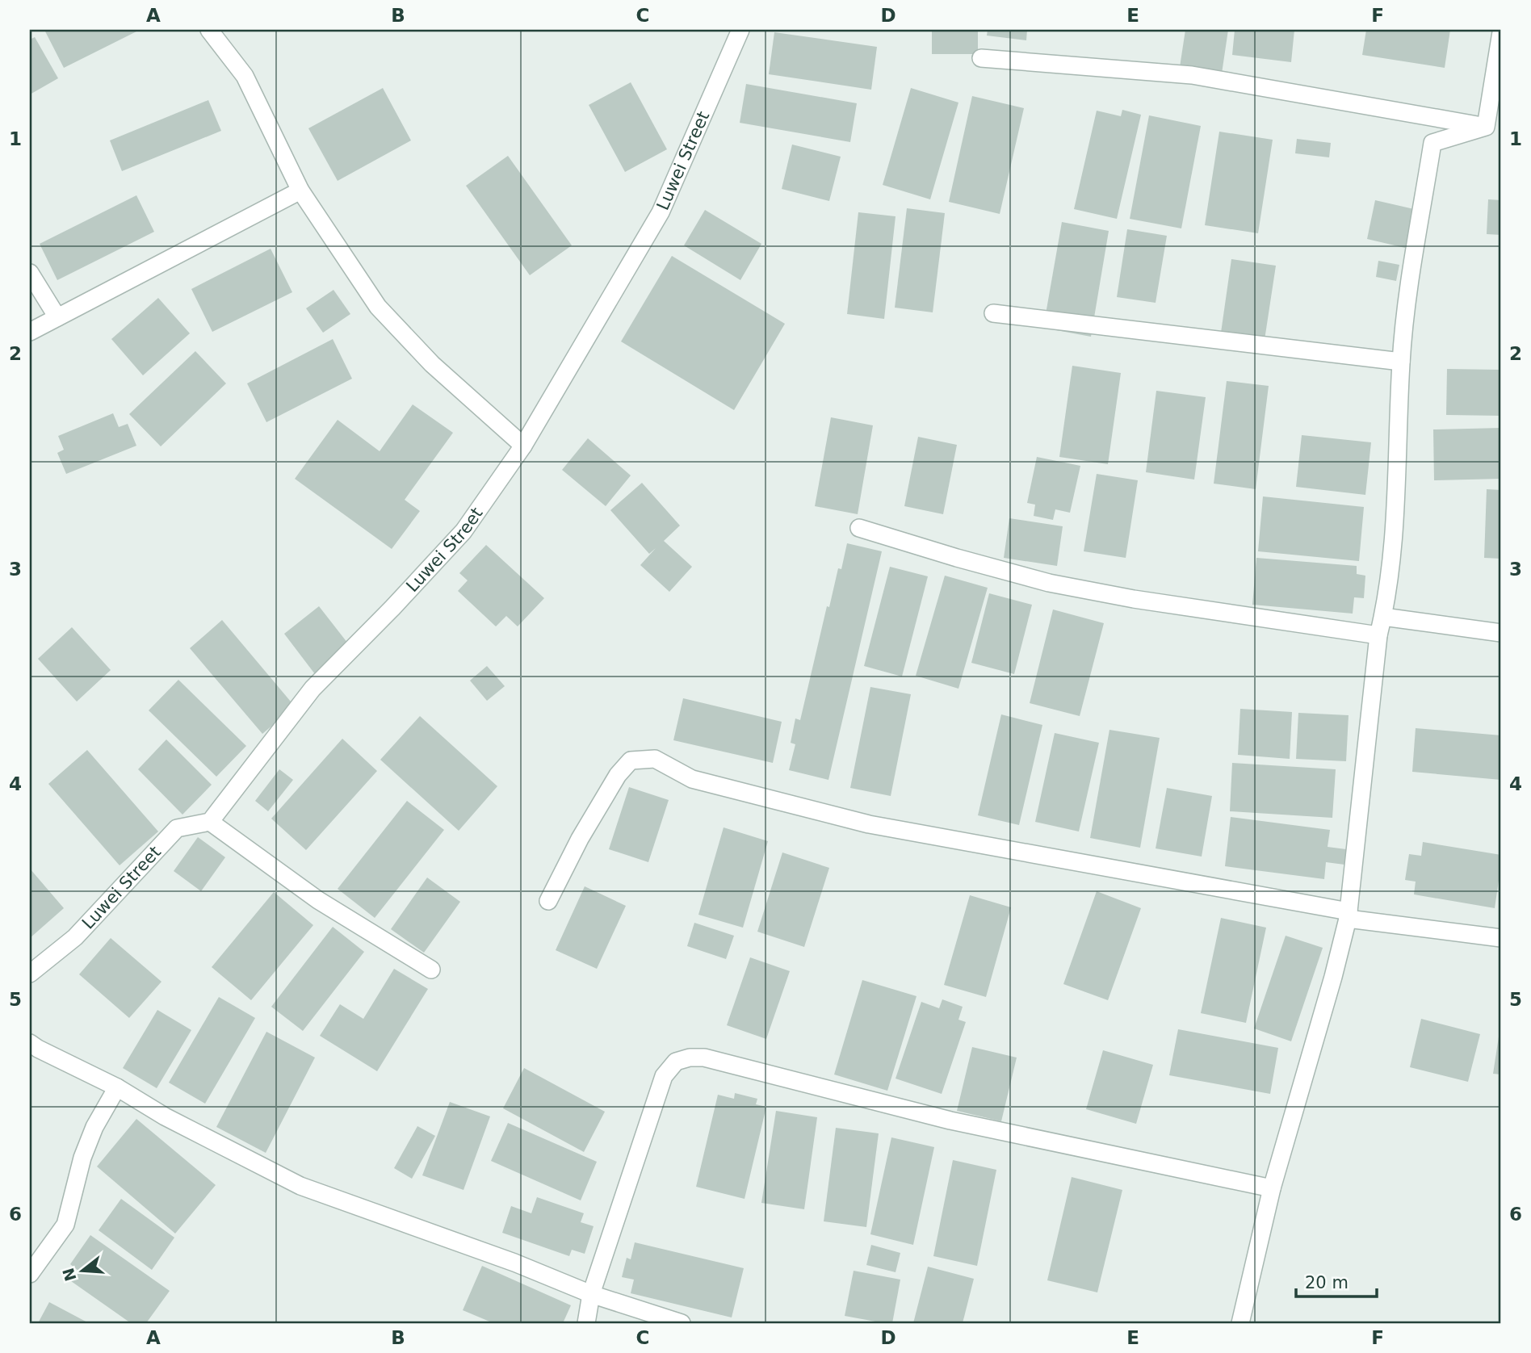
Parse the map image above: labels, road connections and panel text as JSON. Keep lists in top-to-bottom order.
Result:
{
  "streets": {
    "street": ["Luwei Street"]
  },
  "scale_bar": "20 m",
  "north": "left",
  "grid": {
    "columns": [
      "A",
      "B",
      "C",
      "D",
      "E",
      "F"
    ],
    "rows": [
      "1",
      "2",
      "3",
      "4",
      "5",
      "6"
    ]
  }
}
